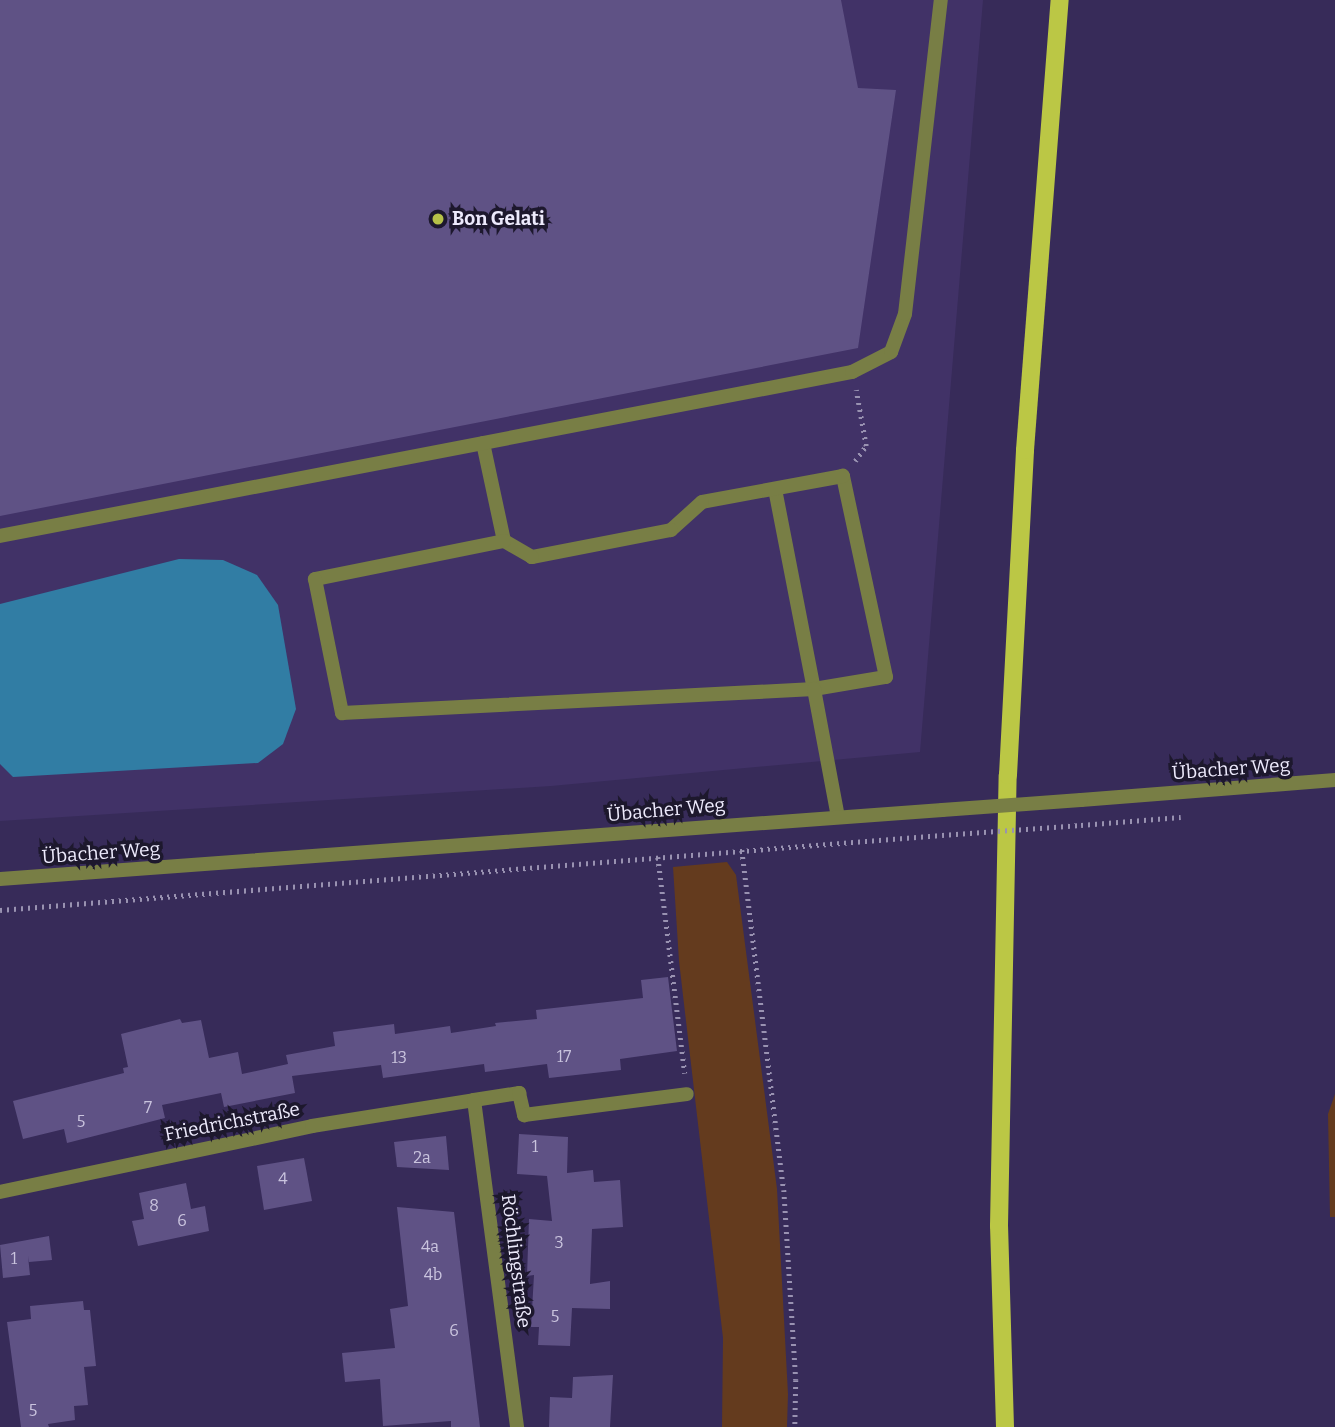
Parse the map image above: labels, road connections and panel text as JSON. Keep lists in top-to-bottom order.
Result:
{
  "streets": {
    "street": ["Übacher Weg", "Friedrichstraße", "Röchlingstraße"]
  },
  "crossings": [
    ["Friedrichstraße", "Röchlingstraße"]
  ],
  "places": ["Bon Gelati"],
  "house_numbers": [
    "17",
    "13",
    "7",
    "5",
    "1",
    "2a",
    "4",
    "8",
    "6",
    "3",
    "4a",
    "1",
    "4b",
    "5",
    "6",
    "5"
  ]
}
